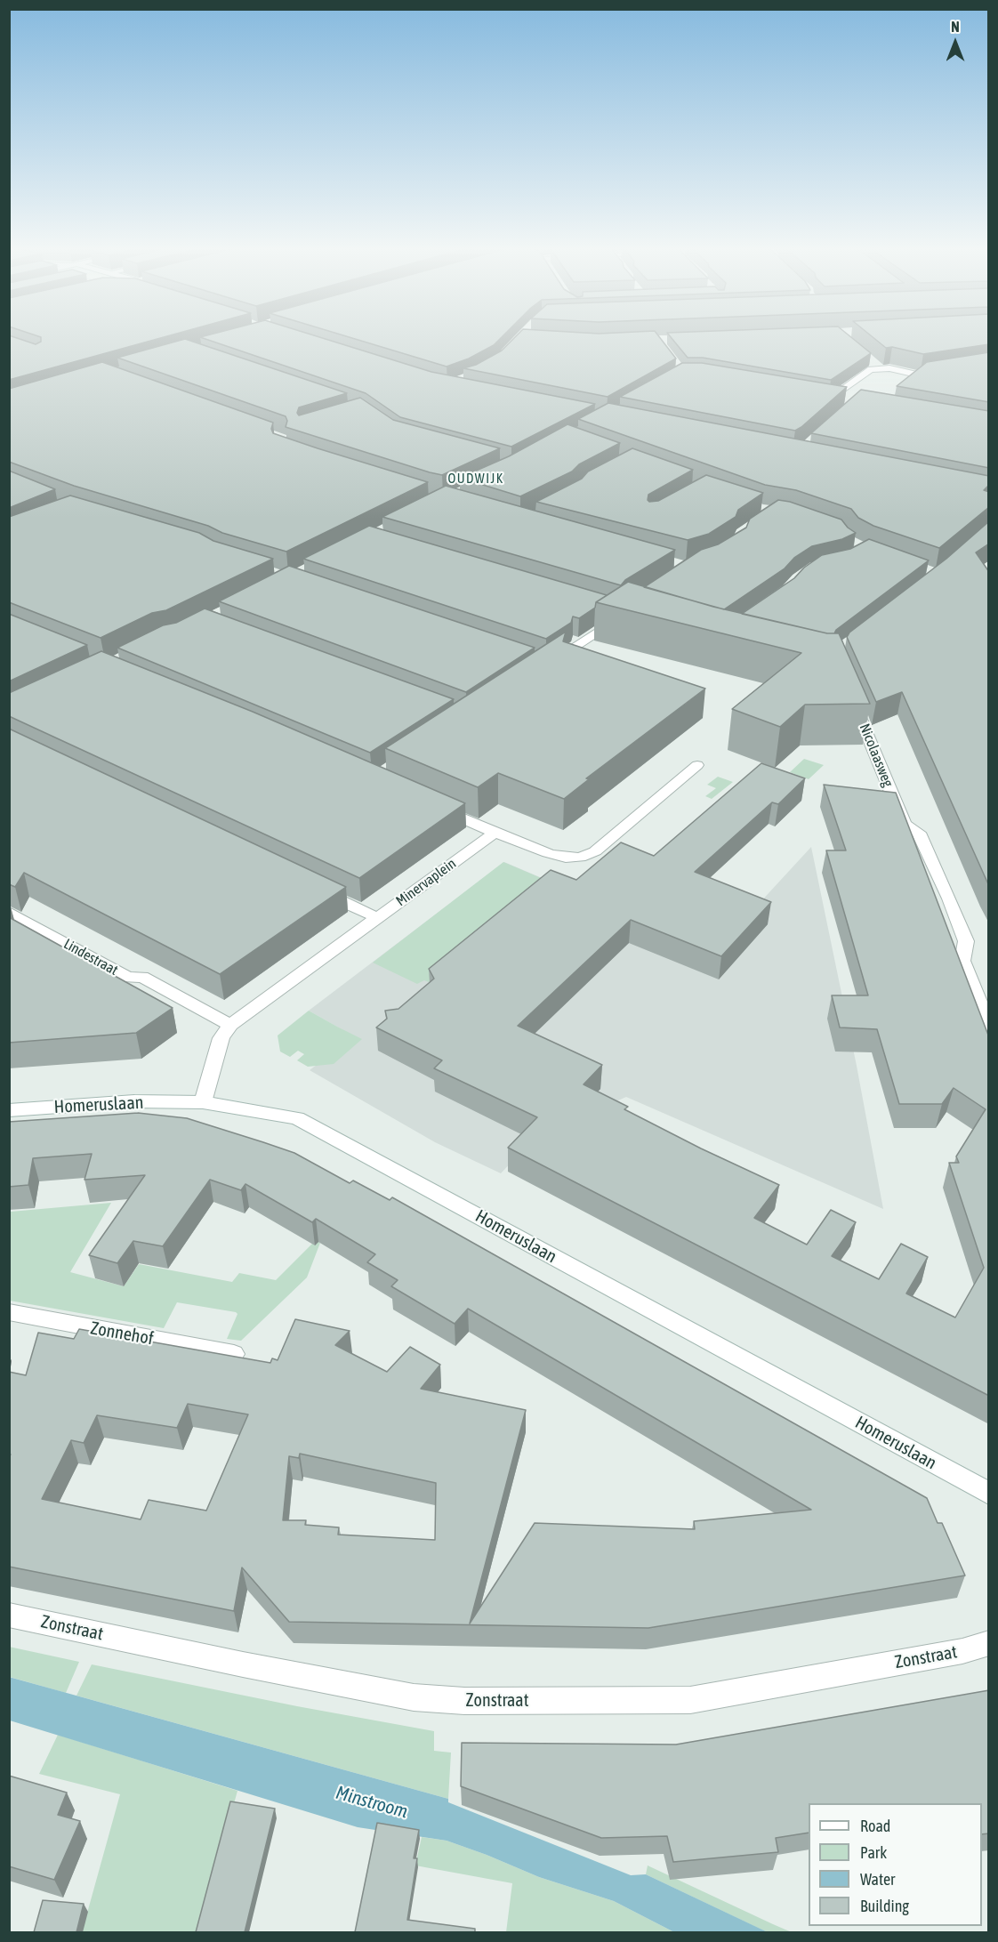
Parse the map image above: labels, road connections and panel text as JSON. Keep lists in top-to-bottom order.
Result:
{
  "streets": {
    "street": [
      "Nicolaasweg",
      "Minervaplein",
      "Lindestraat",
      "Homeruslaan",
      "Zonnehof",
      "Zonstraat"
    ]
  },
  "crossings": [
    ["Minervaplein", "Lindestraat"],
    ["Minervaplein", "Homeruslaan"]
  ],
  "districts": ["OUDWIJK"],
  "water": ["Minstroom"],
  "legend": [
    "Road",
    "Park",
    "Water",
    "Building"
  ],
  "north": "top"
}
